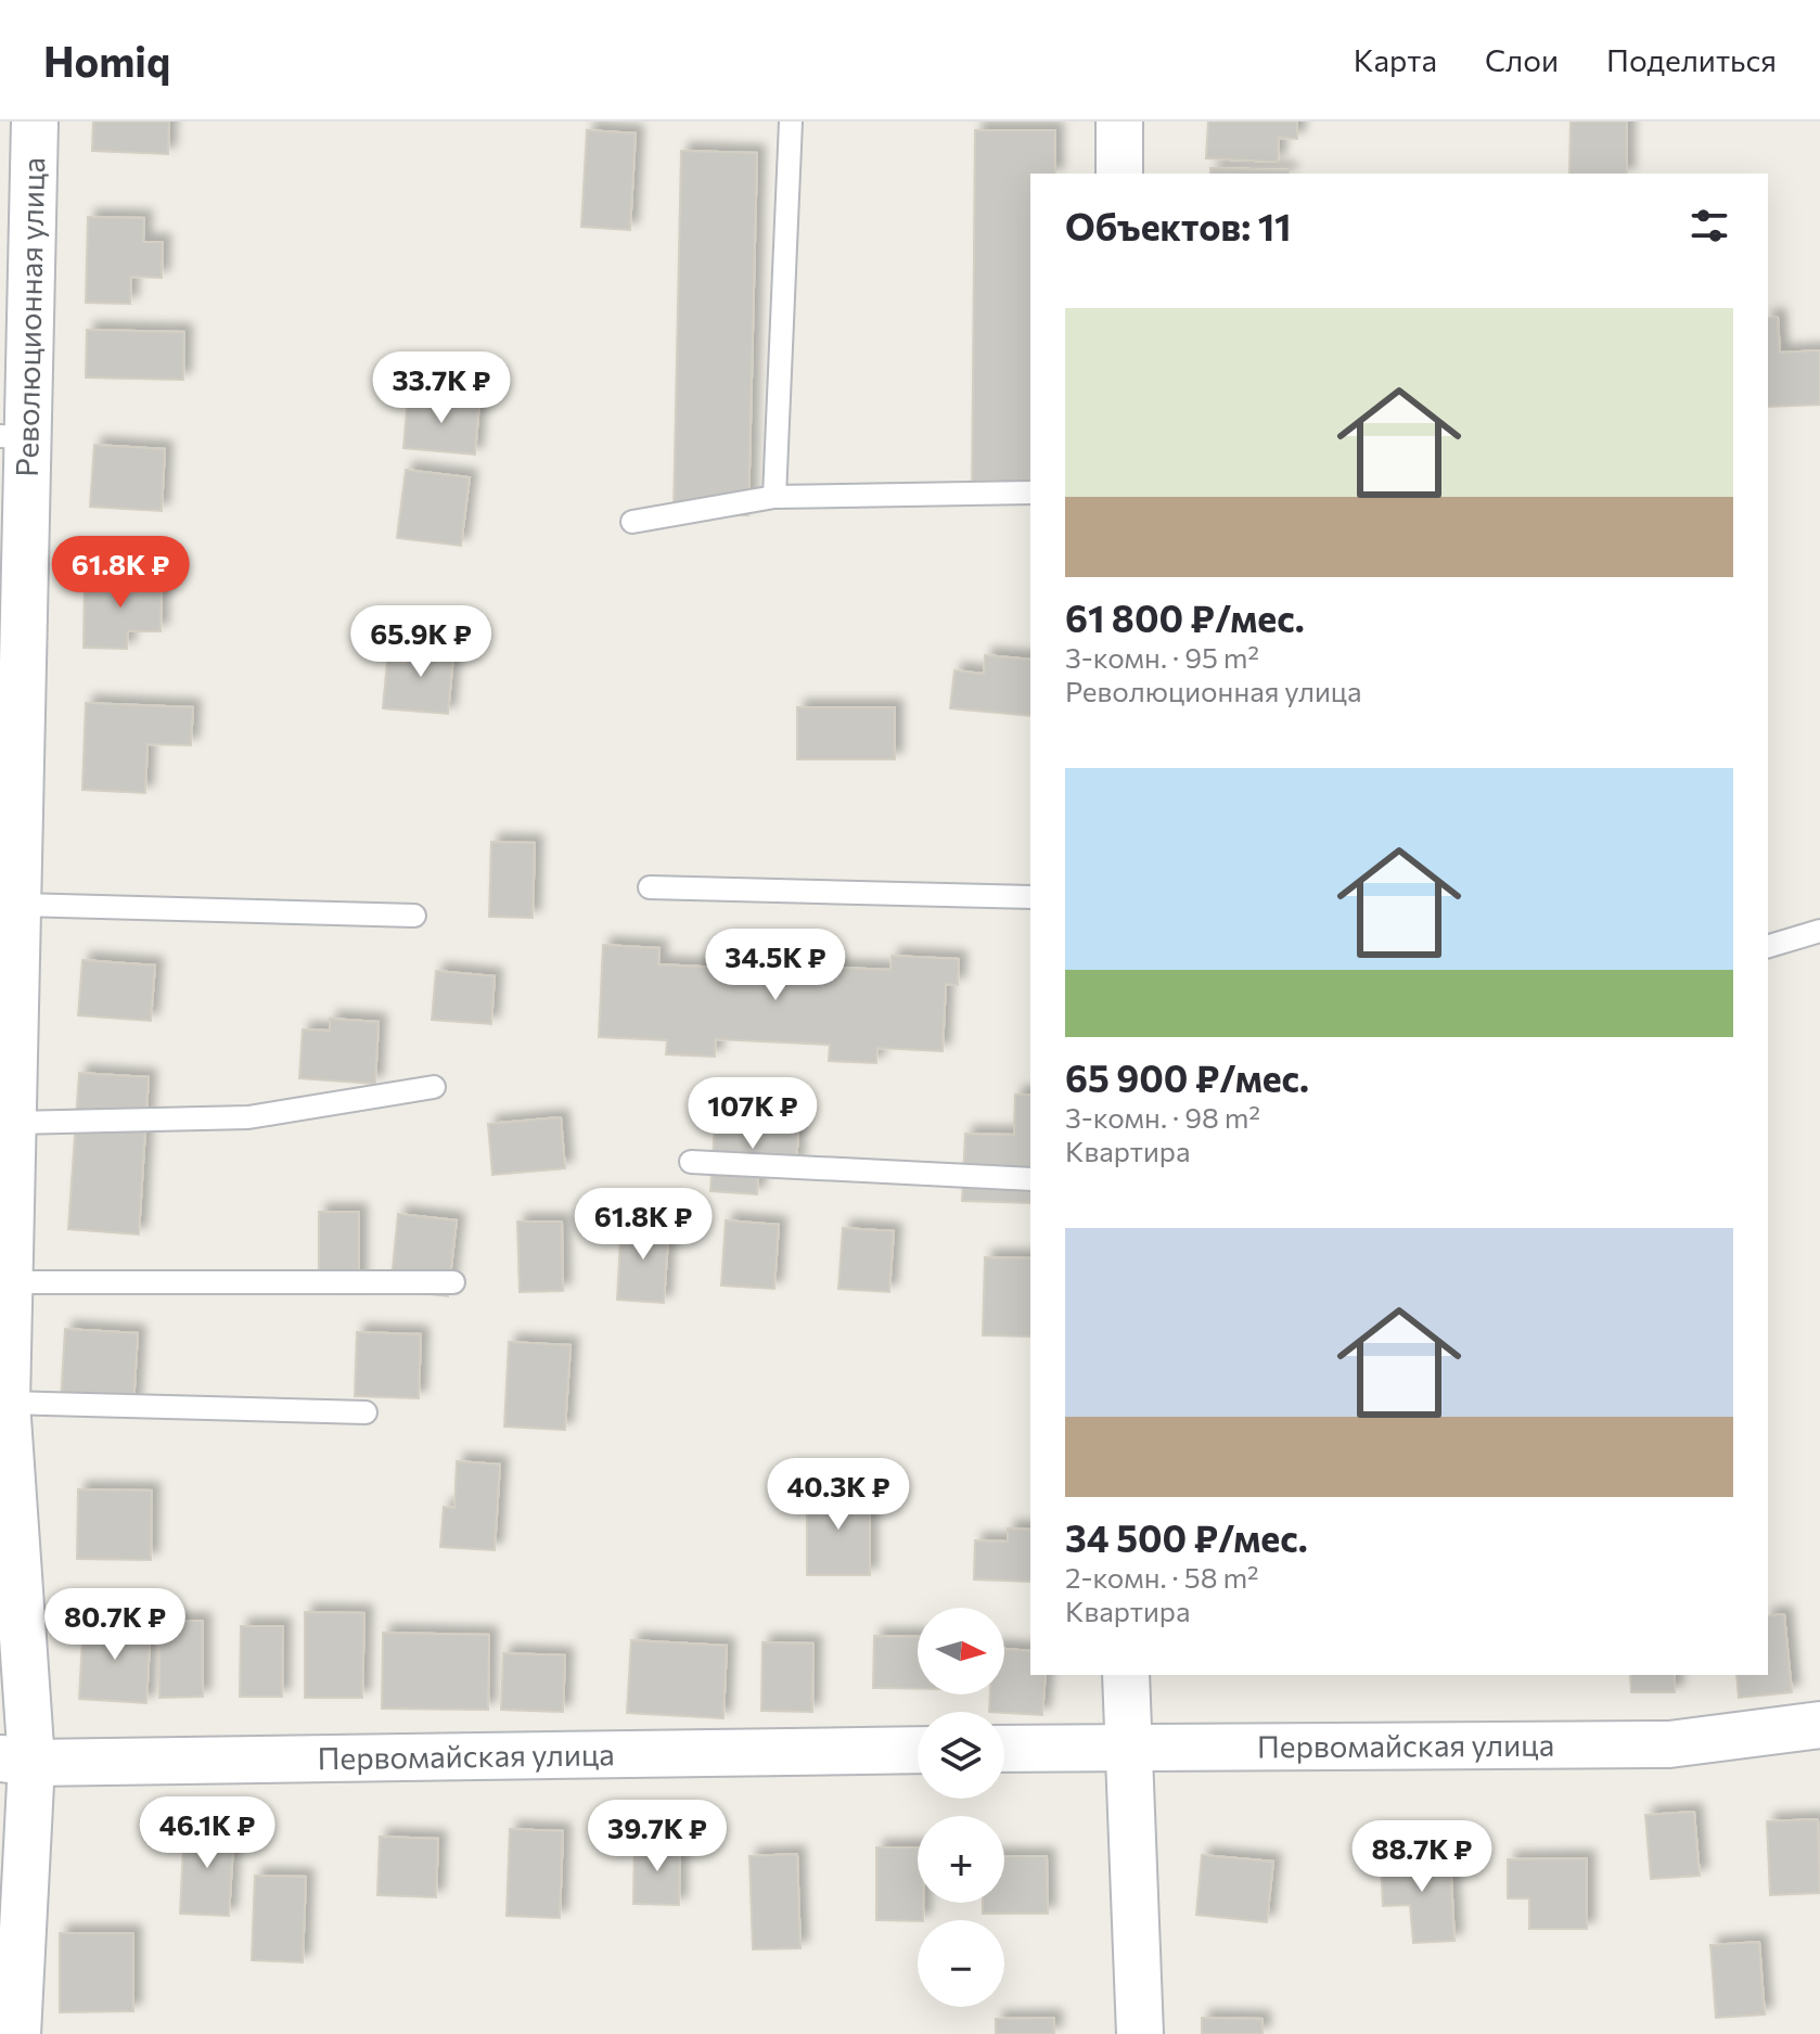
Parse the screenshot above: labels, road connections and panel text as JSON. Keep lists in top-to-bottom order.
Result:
{
  "streets": {
    "street": ["Революционная улица", "Первомайская улица"]
  },
  "crossings": [
    ["Революционная улица", "Первомайская улица"]
  ],
  "north": "right",
  "page": {
    "header": "Homiq",
    "nav": ["Карта", "Слои", "Поделиться"],
    "heading": "Объектов: 11",
    "list": [
      {
        "name": "61 800 ₽/мес.",
        "note": "3-комн. · 95 m² · Революционная улица"
      },
      {
        "name": "65 900 ₽/мес.",
        "note": "3-комн. · 98 m² · Квартира"
      },
      {
        "name": "34 500 ₽/мес.",
        "note": "2-комн. · 58 m² · Квартира"
      }
    ],
    "price": [
      "33.7K ₽",
      "61.8K ₽",
      "65.9K ₽",
      "34.5K ₽",
      "107K ₽",
      "61.8K ₽",
      "40.3K ₽",
      "80.7K ₽",
      "46.1K ₽",
      "39.7K ₽",
      "88.7K ₽"
    ],
    "map_buttons": ["+", "−"]
  }
}
